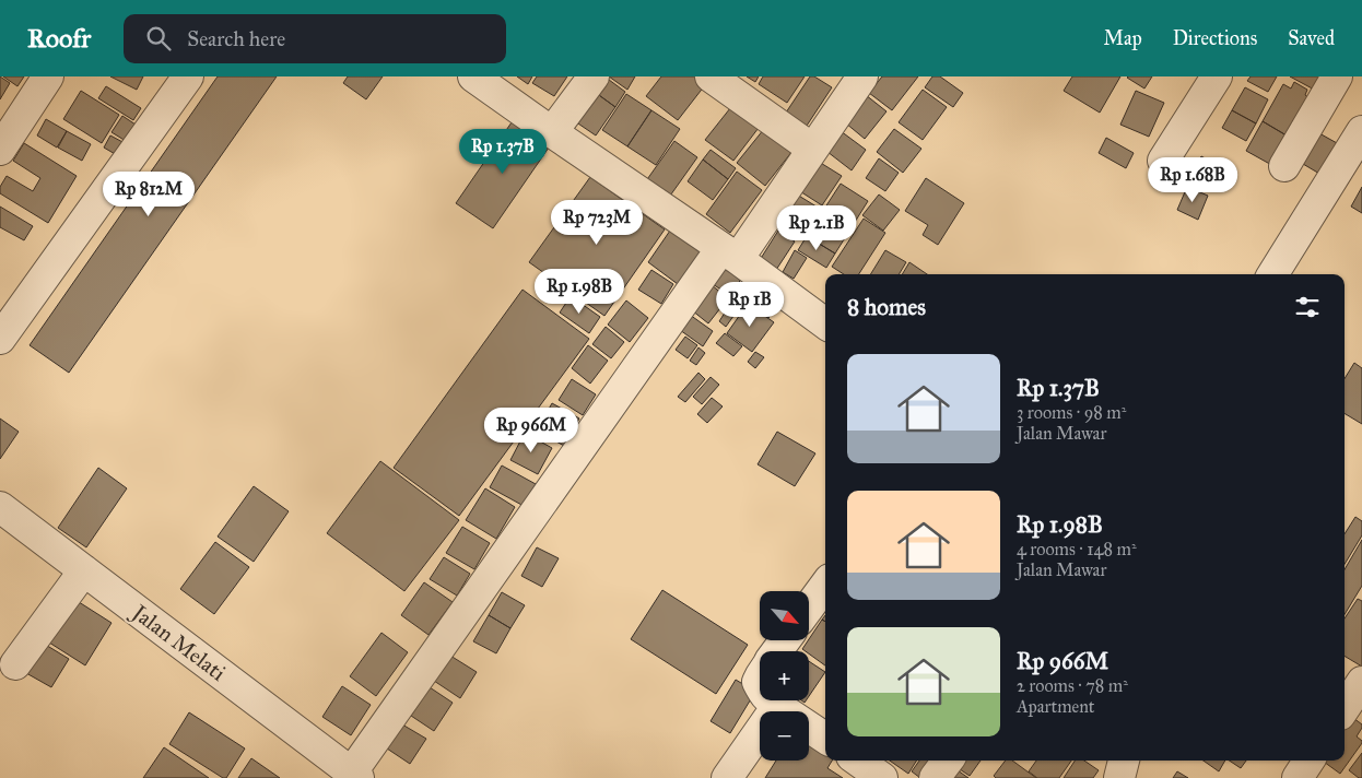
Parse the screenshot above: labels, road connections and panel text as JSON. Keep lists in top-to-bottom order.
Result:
{
  "streets": {
    "street": ["Jalan Melati"]
  },
  "north": "bottom right",
  "page": {
    "header": "Roofr",
    "search": "Search here",
    "nav": ["Map", "Directions", "Saved"],
    "price": [
      "Rp 1.37B",
      "Rp 1.68B",
      "Rp 812M",
      "Rp 723M",
      "Rp 2.1B",
      "Rp 1.98B",
      "Rp 1B",
      "Rp 966M"
    ],
    "heading": "8 homes",
    "list": [
      {
        "name": "Rp 1.37B",
        "note": "3 rooms · 98 m² · Jalan Mawar"
      },
      {
        "name": "Rp 1.98B",
        "note": "4 rooms · 148 m² · Jalan Mawar"
      },
      {
        "name": "Rp 966M",
        "note": "2 rooms · 78 m² · Apartment"
      }
    ],
    "map_buttons": ["+", "−"]
  }
}
